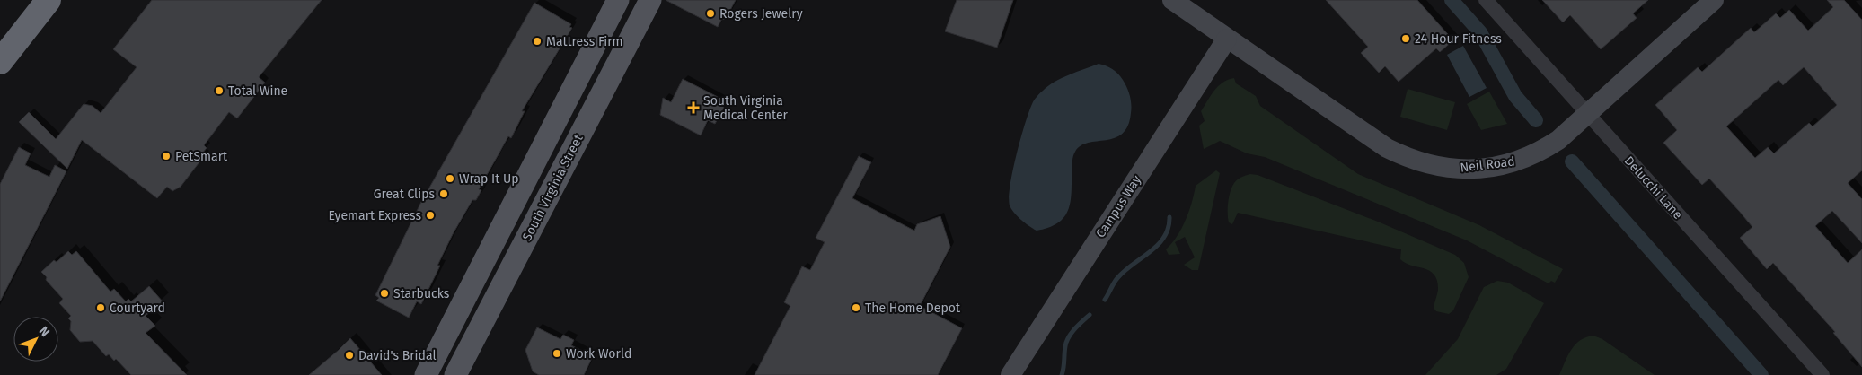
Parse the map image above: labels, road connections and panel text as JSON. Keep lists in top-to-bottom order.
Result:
{
  "streets": {
    "main road": ["South Virginia Street"],
    "street": ["Neil Road", "Delucchi Lane", "Campus Way"]
  },
  "crossings": [
    ["Neil Road", "Delucchi Lane"],
    ["Neil Road", "Campus Way"]
  ],
  "places": {
    "other": [
      "Rogers Jewelry",
      "24 Hour Fitness",
      "Mattress Firm",
      "Total Wine",
      "PetSmart",
      "Wrap It Up",
      "Great Clips",
      "Eyemart Express",
      "Starbucks",
      "Courtyard",
      "The Home Depot",
      "Work World",
      "David's Bridal"
    ],
    "health": ["South Virginia Medical Center"]
  },
  "north": "top right"
}
